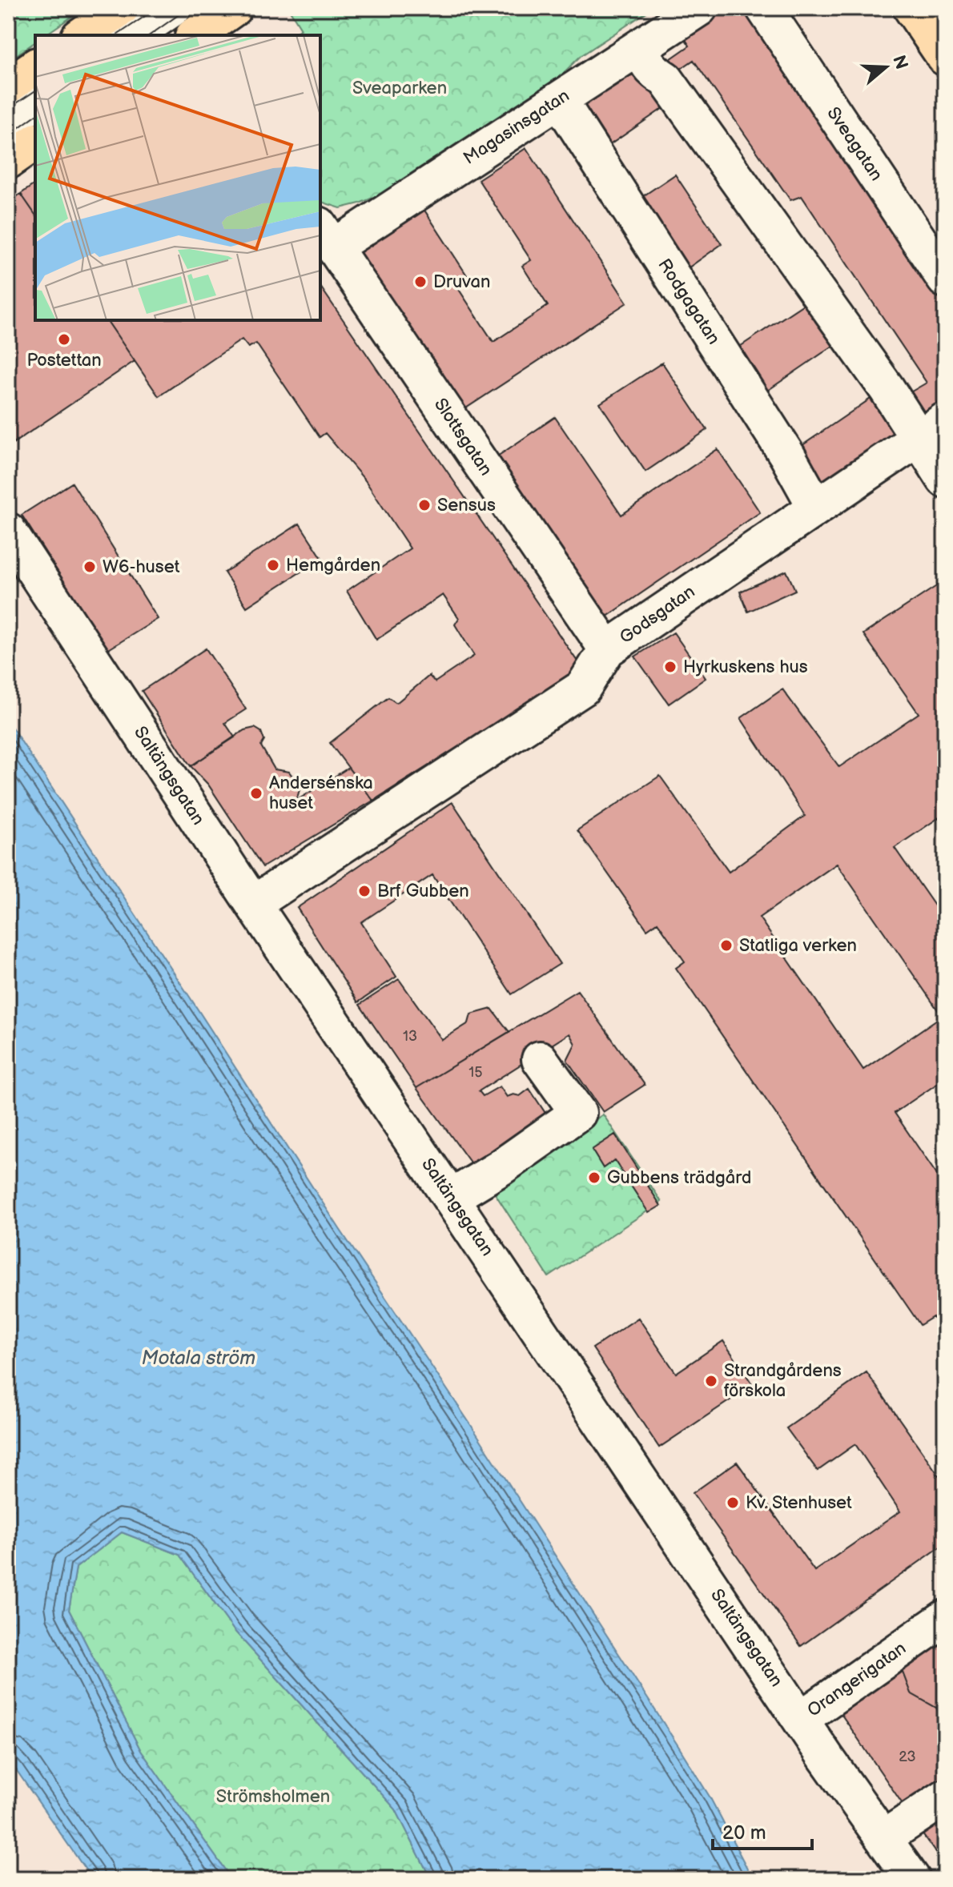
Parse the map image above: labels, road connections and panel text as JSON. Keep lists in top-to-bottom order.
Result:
{
  "streets": {
    "street": [
      "Magasinsgatan",
      "Sveagatan",
      "Rodgagatan",
      "Slottsgatan",
      "Godsgatan",
      "Saltängsgatan",
      "Orangerigatan"
    ]
  },
  "crossings": [
    ["Magasinsgatan", "Rodgagatan"],
    ["Magasinsgatan", "Slottsgatan"],
    ["Rodgagatan", "Godsgatan"],
    ["Slottsgatan", "Godsgatan"],
    ["Godsgatan", "Saltängsgatan"],
    ["Saltängsgatan", "Orangerigatan"]
  ],
  "water": ["Motala ström"],
  "parks": ["Sveaparken", "Strömsholmen"],
  "places": [
    "Druvan",
    "Postettan",
    "Sensus",
    "Hemgården",
    "W6-huset",
    "Hyrkuskens hus",
    "Andersénska huset",
    "Brf Gubben",
    "Statliga verken",
    "Gubbens trädgård",
    "Strandgårdens förskola",
    "Kv. Stenhuset"
  ],
  "house_numbers": ["13", "15", "23"],
  "scale_bar": "20 m",
  "north": "right"
}
